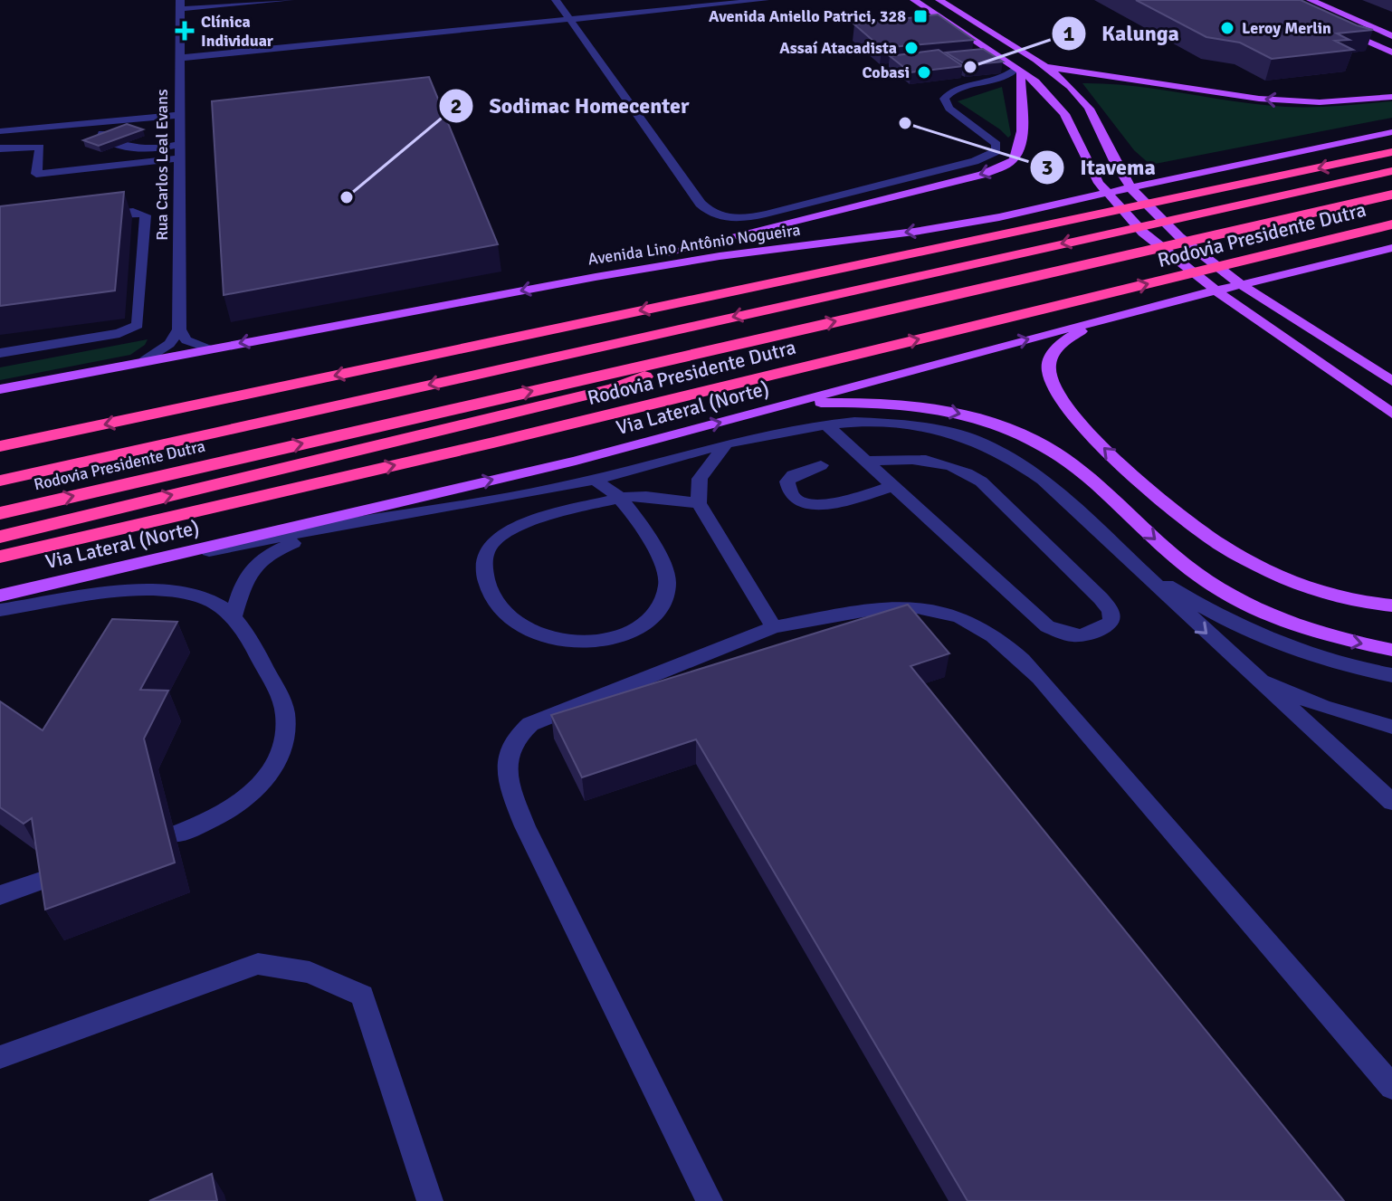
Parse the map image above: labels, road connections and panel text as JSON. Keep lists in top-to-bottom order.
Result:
{
  "streets": {
    "highway": ["Rodovia Presidente Dutra"],
    "main road": ["Avenida Lino Antônio Nogueira", "Via Lateral (Norte)"],
    "street": ["Rua Carlos Leal Evans"]
  },
  "one_way": ["Avenida Lino Antônio Nogueira", "Via Lateral (Norte)"],
  "places": {
    "transit": ["Avenida Aniello Patrici, 328"],
    "other": [
      "Leroy Merlin",
      "Assaí Atacadista",
      "Kalunga",
      "Cobasi",
      "Itavema",
      "Sodimac Homecenter"
    ],
    "health": ["Clínica Individuar"]
  }
}
